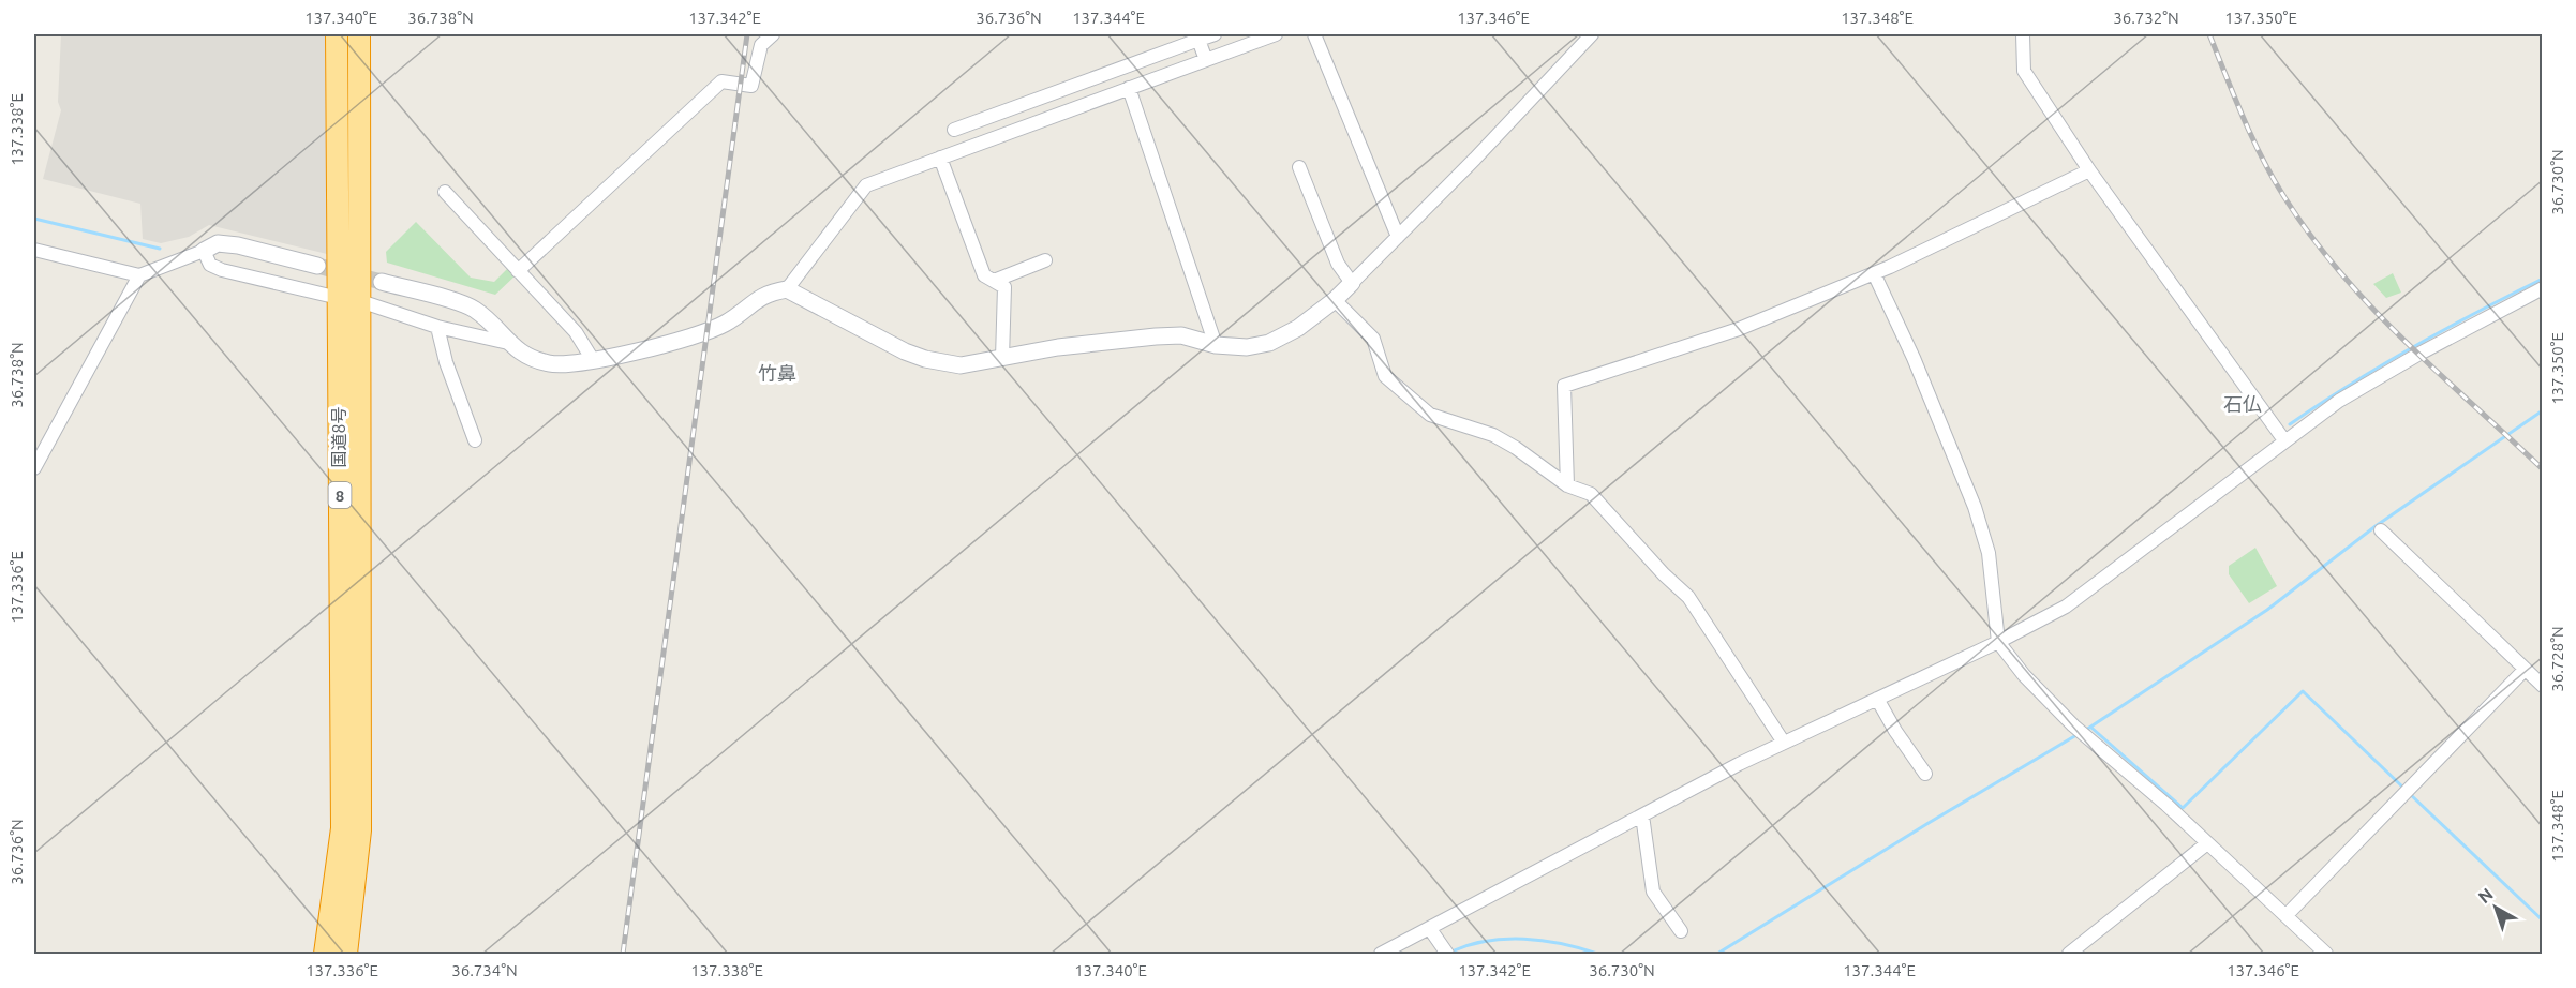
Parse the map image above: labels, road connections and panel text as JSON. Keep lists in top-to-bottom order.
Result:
{
  "streets": {
    "highway": ["国道8号", "8"]
  },
  "districts": ["竹鼻", "石仏"],
  "north": "top left",
  "coordinates": [
    "137.340°E",
    "36.738°N",
    "137.342°E",
    "36.736°N",
    "137.344°E",
    "137.346°E",
    "137.348°E",
    "36.732°N",
    "137.350°E",
    "137.338°E",
    "36.730°N",
    "137.336°E",
    "36.728°N",
    "36.734°N"
  ]
}
